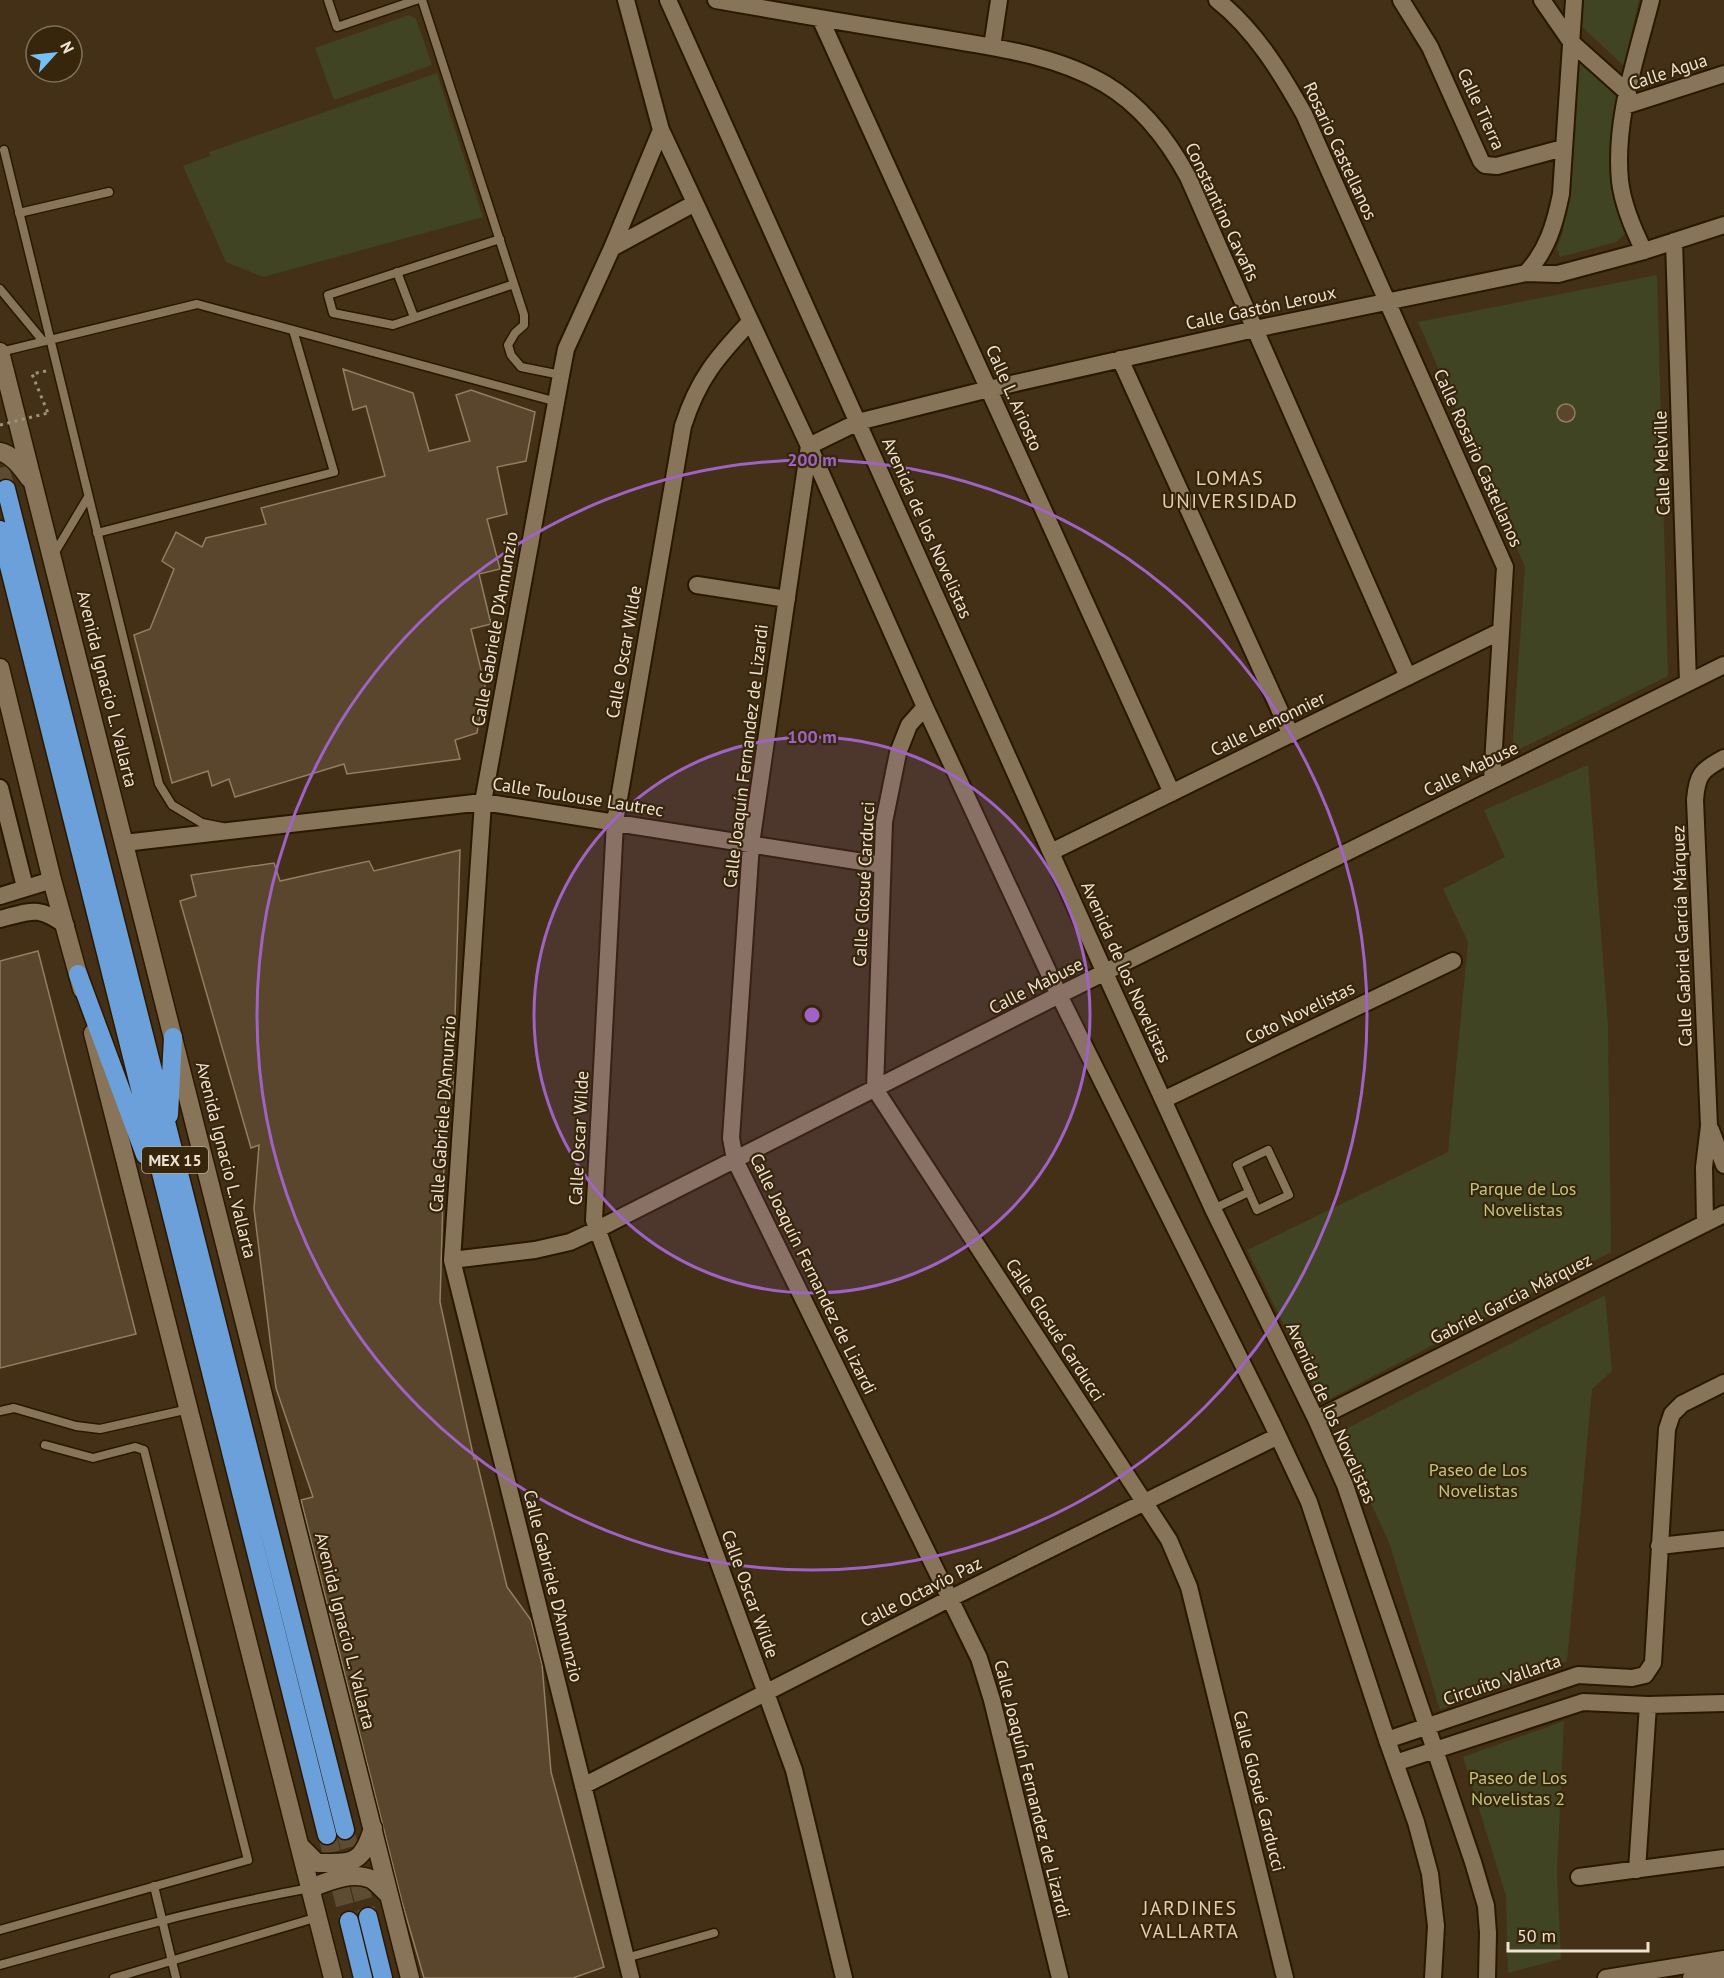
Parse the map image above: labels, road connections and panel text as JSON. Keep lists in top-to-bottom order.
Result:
{
  "streets": {
    "highway": ["MEX 15"],
    "street": [
      "Calle Agua",
      "Calle Tierra",
      "Rosario Castellanos",
      "Constantino Cavafis",
      "Calle Gastón Leroux",
      "Calle L. Ariosto",
      "Calle Rosario Castellanos",
      "Calle Melville",
      "Avenida de los Novelistas",
      "Calle Gabriele D'Annunzio",
      "Calle Oscar Wilde",
      "Avenida Ignacio L. Vallarta",
      "Calle Lemonnier",
      "Calle Joaquín Fernandez de Lizardi",
      "Calle Mabuse",
      "Calle Toulouse Lautrec",
      "Calle Glosué Carducci",
      "Calle Gabriel García Márquez",
      "Coto Novelistas",
      "Gabriel Garcia Márquez",
      "Calle Octavio Paz",
      "Circuito Vallarta"
    ]
  },
  "crossings": [
    ["Rosario Castellanos", "Calle Gastón Leroux"],
    ["Rosario Castellanos", "Calle Rosario Castellanos"],
    ["Constantino Cavafis", "Calle Gastón Leroux"],
    ["Constantino Cavafis", "Calle L. Ariosto"],
    ["Constantino Cavafis", "Calle Lemonnier"],
    ["Calle Gastón Leroux", "Calle L. Ariosto"],
    ["Calle Gastón Leroux", "Calle Rosario Castellanos"],
    ["Calle Gastón Leroux", "Calle Melville"],
    ["Calle Gastón Leroux", "Avenida de los Novelistas"],
    ["Calle Gastón Leroux", "Calle Joaquín Fernandez de Lizardi"],
    ["Calle L. Ariosto", "Calle Lemonnier"],
    ["Calle Rosario Castellanos", "Calle Lemonnier"],
    ["Calle Rosario Castellanos", "Calle Mabuse"],
    ["Calle Melville", "Calle Mabuse"],
    ["Avenida de los Novelistas", "Calle Lemonnier"],
    ["Avenida de los Novelistas", "Calle Mabuse"],
    ["Avenida de los Novelistas", "Coto Novelistas"],
    ["Avenida de los Novelistas", "Gabriel Garcia Márquez"],
    ["Avenida de los Novelistas", "Circuito Vallarta"],
    ["Calle Gabriele D'Annunzio", "Calle Mabuse"],
    ["Calle Gabriele D'Annunzio", "Calle Toulouse Lautrec"],
    ["Calle Gabriele D'Annunzio", "Calle Octavio Paz"],
    ["Calle Oscar Wilde", "Calle Mabuse"],
    ["Calle Oscar Wilde", "Calle Toulouse Lautrec"],
    ["Calle Oscar Wilde", "Calle Octavio Paz"],
    ["Avenida Ignacio L. Vallarta", "Calle Toulouse Lautrec"],
    ["Calle Joaquín Fernandez de Lizardi", "Calle Mabuse"],
    ["Calle Joaquín Fernandez de Lizardi", "Calle Toulouse Lautrec"],
    ["Calle Joaquín Fernandez de Lizardi", "Calle Octavio Paz"],
    ["Calle Mabuse", "Calle Glosué Carducci"],
    ["Calle Toulouse Lautrec", "Calle Glosué Carducci"],
    ["Calle Glosué Carducci", "Calle Octavio Paz"],
    ["Calle Gabriel García Márquez", "Gabriel Garcia Márquez"]
  ],
  "districts": ["LOMAS UNIVERSIDAD", "JARDINES VALLARTA"],
  "parks": ["Parque de Los Novelistas", "Paseo de Los Novelistas", "Paseo de Los Novelistas 2"],
  "scale_bar": "50 m",
  "north": "top right",
  "rings": ["200 m", "100 m"]
}
